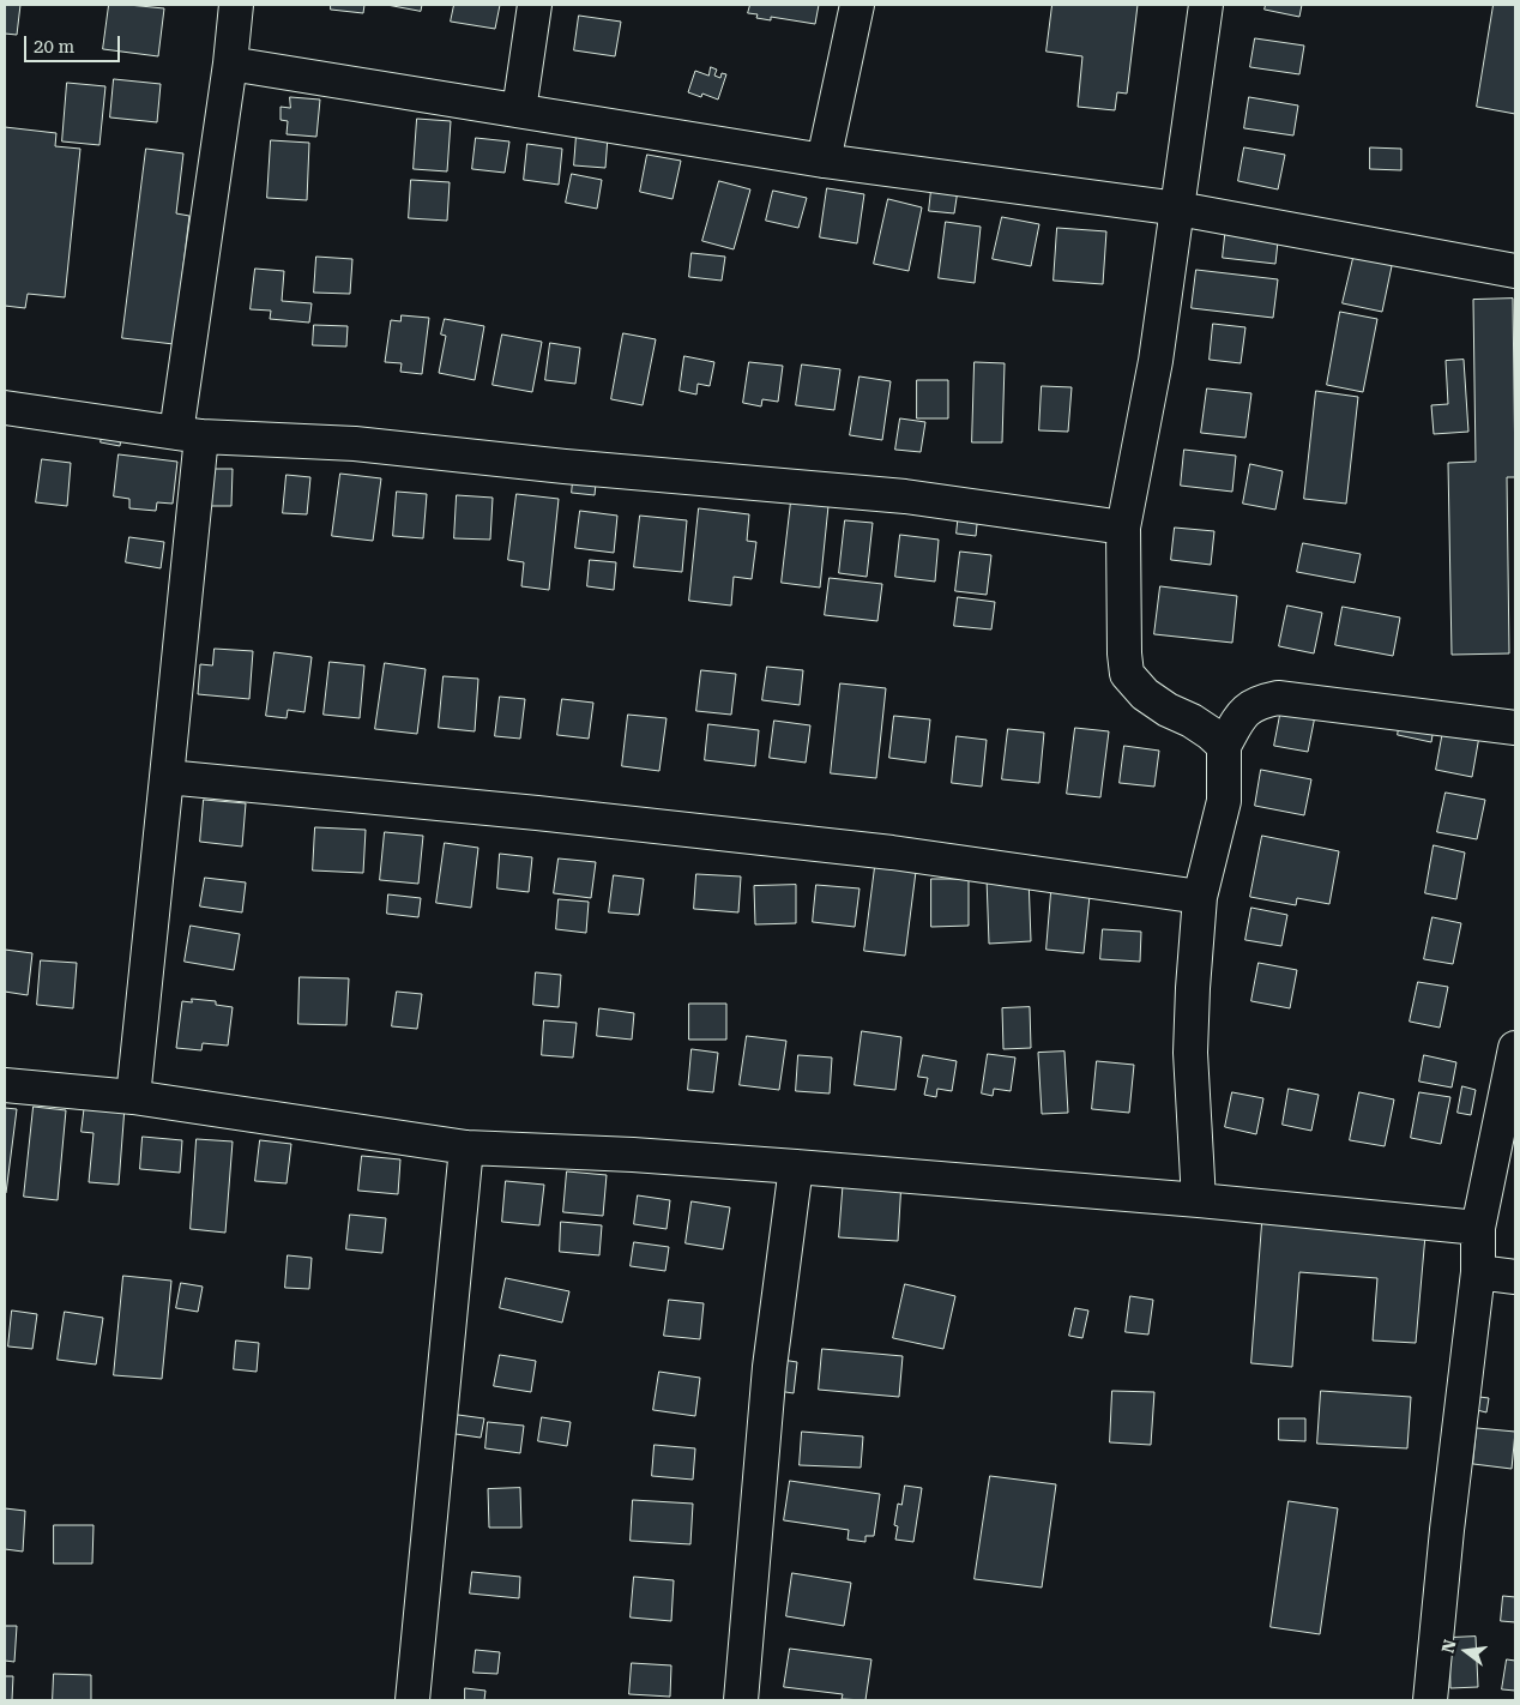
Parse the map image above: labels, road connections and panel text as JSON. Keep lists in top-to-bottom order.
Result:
{
  "scale_bar": "20 m",
  "north": "left"
}
